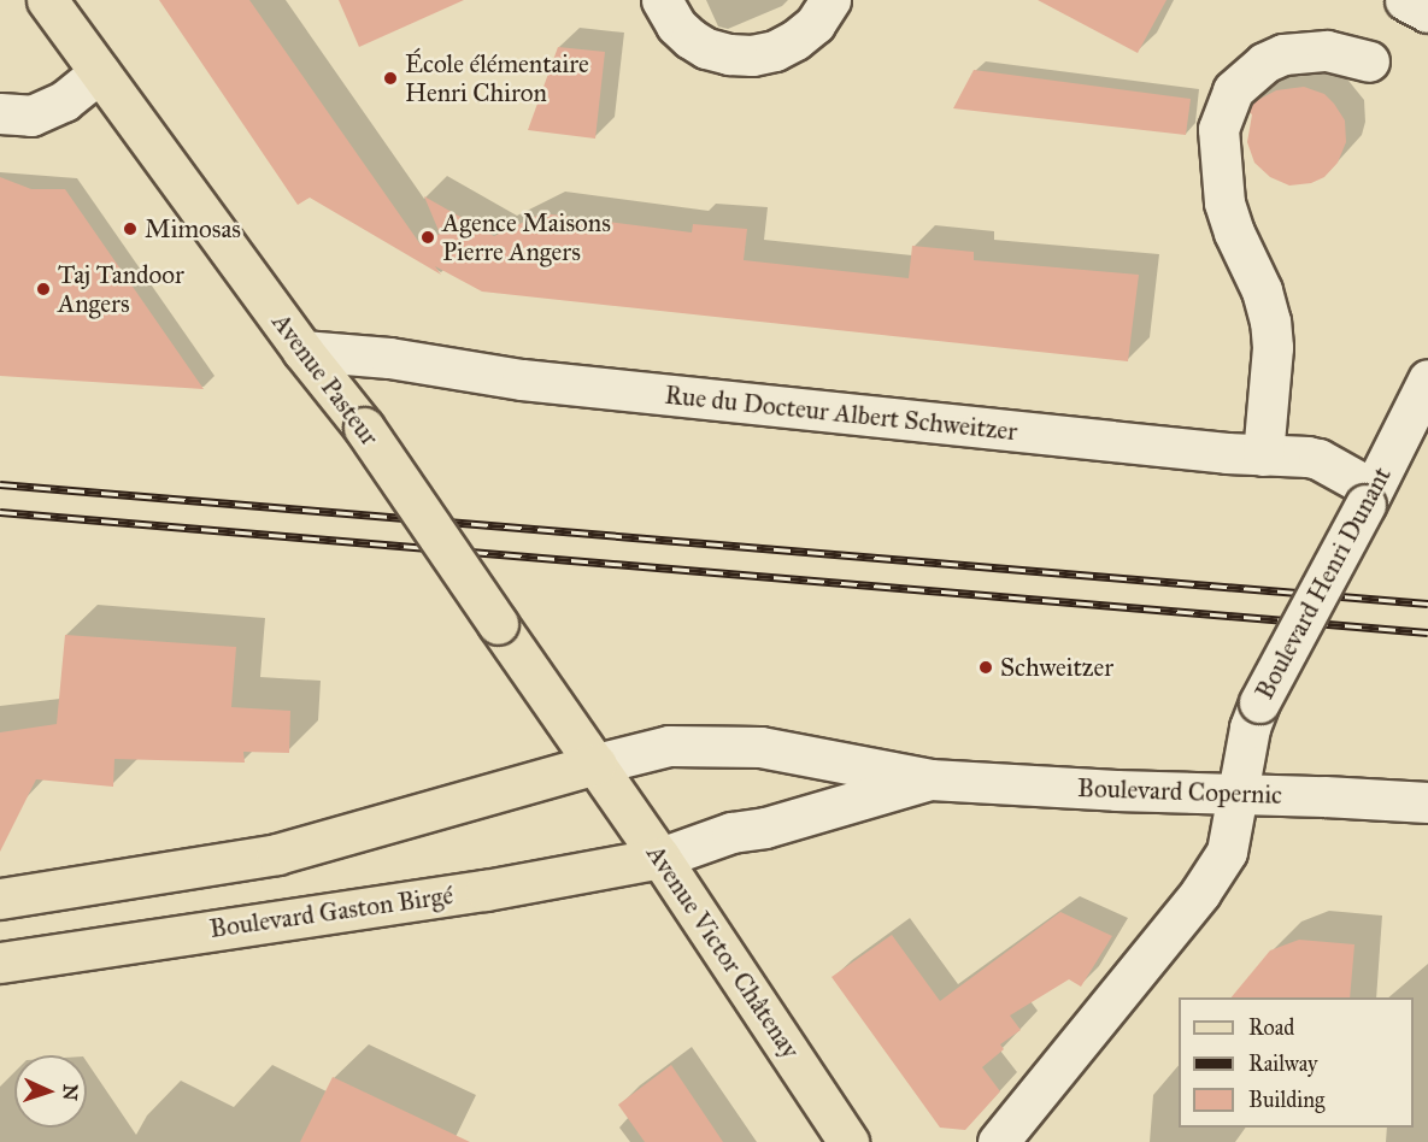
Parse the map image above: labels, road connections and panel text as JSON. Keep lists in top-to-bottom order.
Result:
{
  "streets": {
    "main road": ["Avenue Pasteur", "Boulevard Gaston Birgé", "Avenue Victor Châtenay"],
    "street": ["Rue du Docteur Albert Schweitzer", "Boulevard Henri Dunant", "Boulevard Copernic"]
  },
  "crossings": [
    ["Avenue Pasteur", "Rue du Docteur Albert Schweitzer"],
    ["Avenue Pasteur", "Boulevard Copernic"],
    ["Avenue Pasteur", "Avenue Victor Châtenay"],
    ["Rue du Docteur Albert Schweitzer", "Boulevard Henri Dunant"],
    ["Boulevard Henri Dunant", "Boulevard Copernic"],
    ["Boulevard Copernic", "Boulevard Gaston Birgé"],
    ["Boulevard Copernic", "Avenue Victor Châtenay"],
    ["Boulevard Gaston Birgé", "Avenue Victor Châtenay"]
  ],
  "places": [
    "École élémentaire Henri Chiron",
    "Mimosas",
    "Agence Maisons Pierre Angers",
    "Taj Tandoor Angers",
    "Schweitzer"
  ],
  "legend": ["Road", "Railway", "Building"],
  "north": "right"
}
